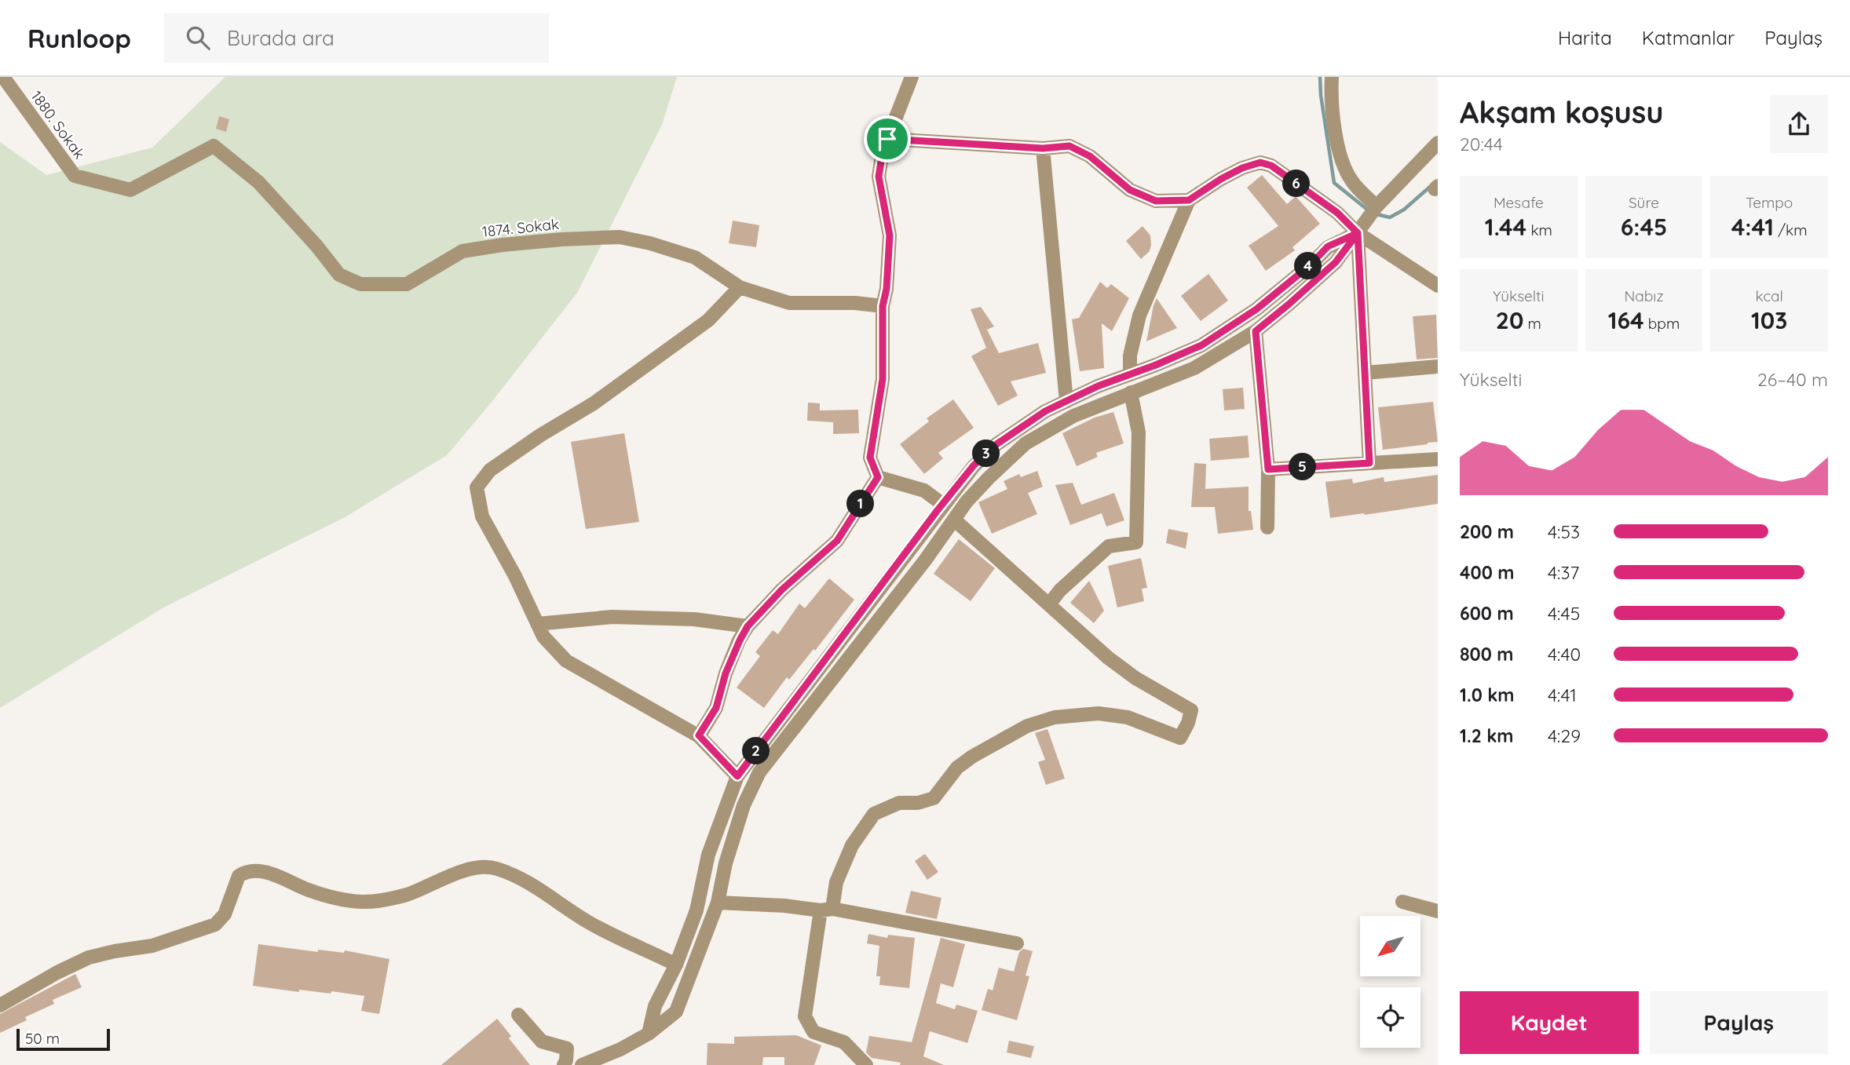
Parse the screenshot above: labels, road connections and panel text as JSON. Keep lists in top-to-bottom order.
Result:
{
  "streets": {
    "street": ["1880. Sokak", "1874. Sokak"]
  },
  "crossings": [
    ["1880. Sokak", "1874. Sokak"]
  ],
  "scale_bar": "50 m",
  "north": "bottom left",
  "page": {
    "header": "Runloop",
    "search": "Burada ara",
    "nav": ["Harita", "Katmanlar", "Paylaş"],
    "heading": ["Akşam koşusu", "20:44"],
    "pins": [
      "6",
      "4",
      "3",
      "5",
      "1",
      "2"
    ],
    "stats": [
      ["Mesafe", "1.44 km"],
      ["Süre", "6:45"],
      ["Tempo", "4:41 /km"],
      ["Yükselti", "20 m"],
      ["Nabız", "164 bpm"],
      ["kcal", "103"]
    ],
    "chart": ["Yükselti", "26–40 m"],
    "list": [
      {
        "name": "200 m",
        "note": "4:53"
      },
      {
        "name": "400 m",
        "note": "4:37"
      },
      {
        "name": "600 m",
        "note": "4:45"
      },
      {
        "name": "800 m",
        "note": "4:40"
      },
      {
        "name": "1.0 km",
        "note": "4:41"
      },
      {
        "name": "1.2 km",
        "note": "4:29"
      }
    ],
    "buttons": ["Kaydet", "Paylaş"],
    "scale": "50 m"
  }
}
